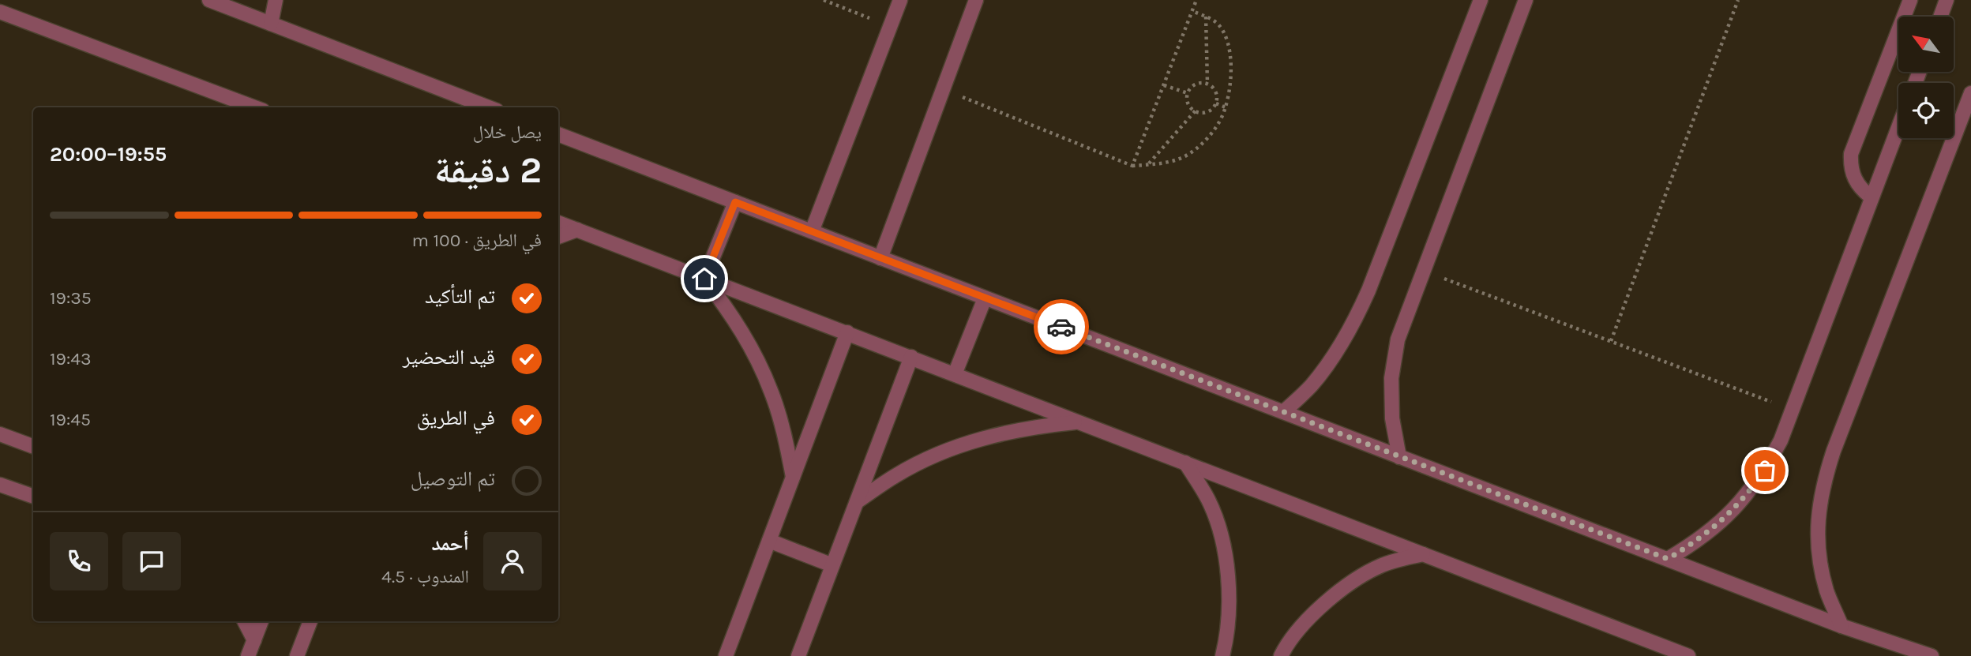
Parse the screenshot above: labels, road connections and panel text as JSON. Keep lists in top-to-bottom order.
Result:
{
  "north": "top left",
  "page": {
    "heading": ["2 دقيقة", "يصل خلال", "19:55–20:00"],
    "panel": ["أحمد", "المندوب · 4.5"],
    "bar": "في الطريق · 100 m",
    "list": [
      ["تم التأكيد", "19:35"],
      ["قيد التحضير", "19:43"],
      ["في الطريق", "19:45"],
      "تم التوصيل"
    ]
  }
}
